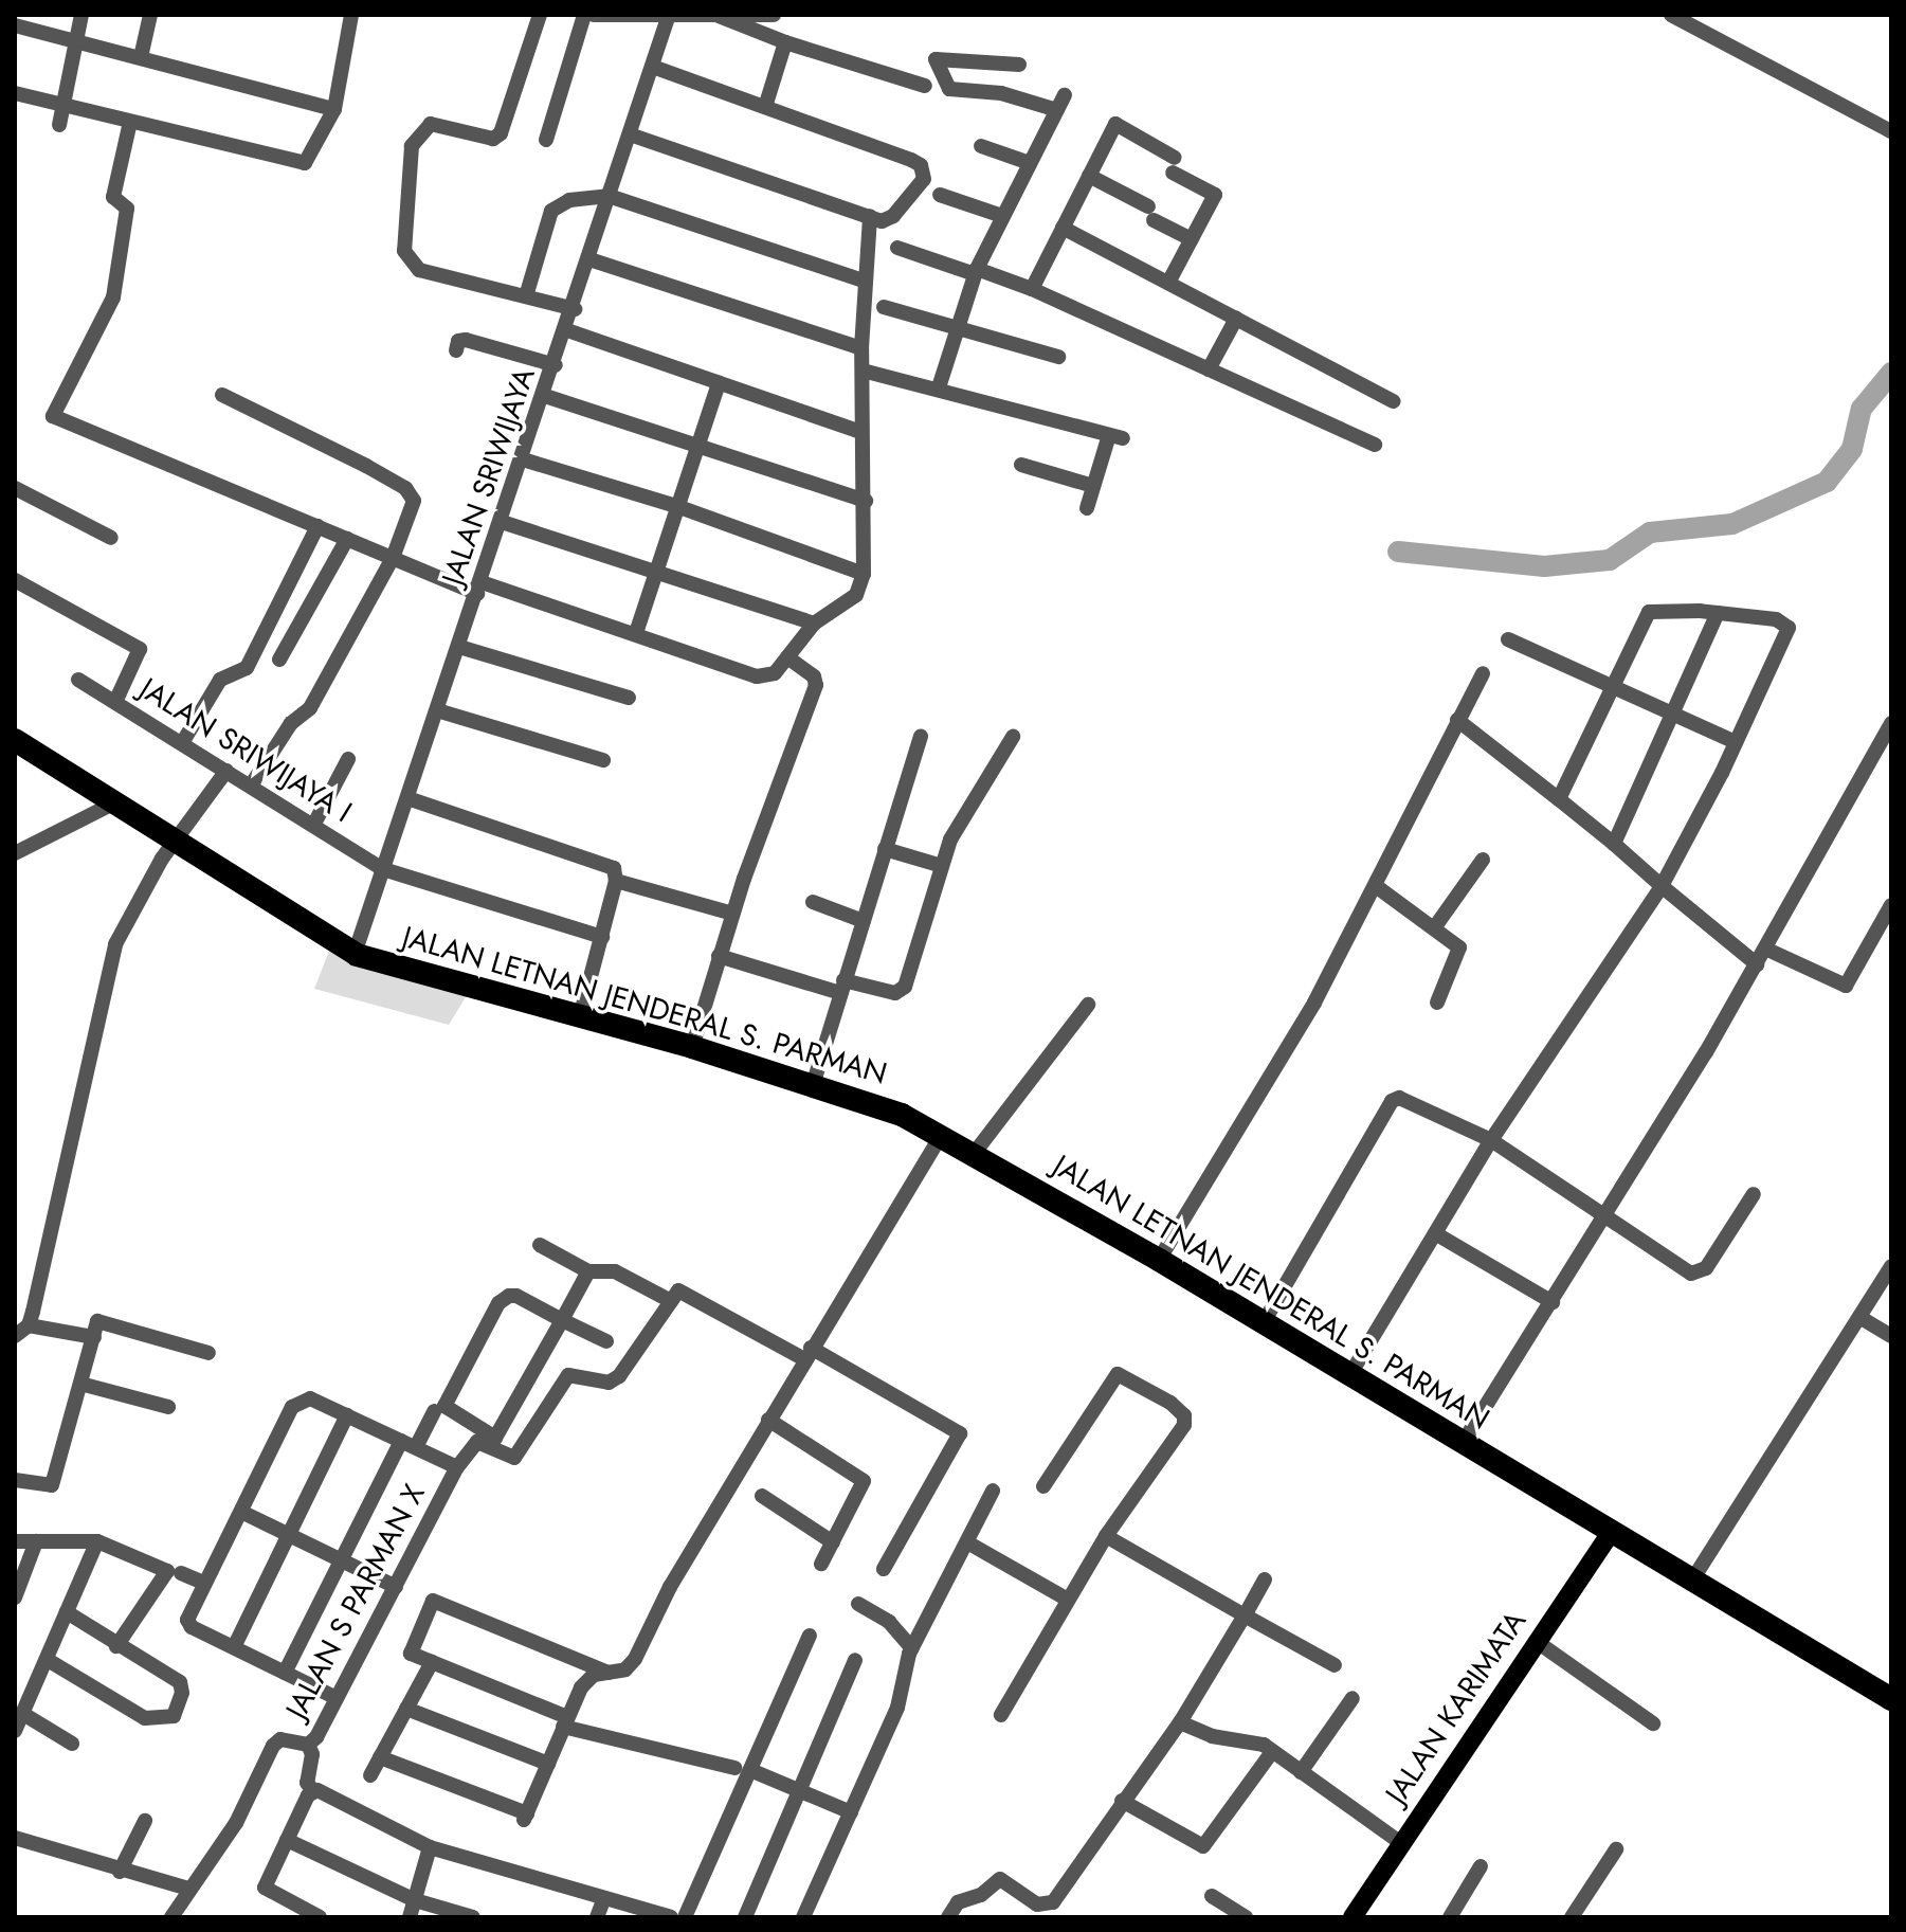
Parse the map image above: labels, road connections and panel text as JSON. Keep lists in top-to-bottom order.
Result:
{
  "streets": {
    "highway": ["JALAN LETNAN JENDERAL S. PARMAN"],
    "main road": ["JALAN KARIMATA"],
    "street": ["JALAN SRIWIJAYA", "JALAN SRIWIJAYA I", "JALAN S PARMAN X"]
  },
  "crossings": [
    ["JALAN SRIWIJAYA", "JALAN SRIWIJAYA I"],
    ["JALAN SRIWIJAYA", "JALAN LETNAN JENDERAL S. PARMAN"],
    ["JALAN LETNAN JENDERAL S. PARMAN", "JALAN KARIMATA"]
  ]
}
